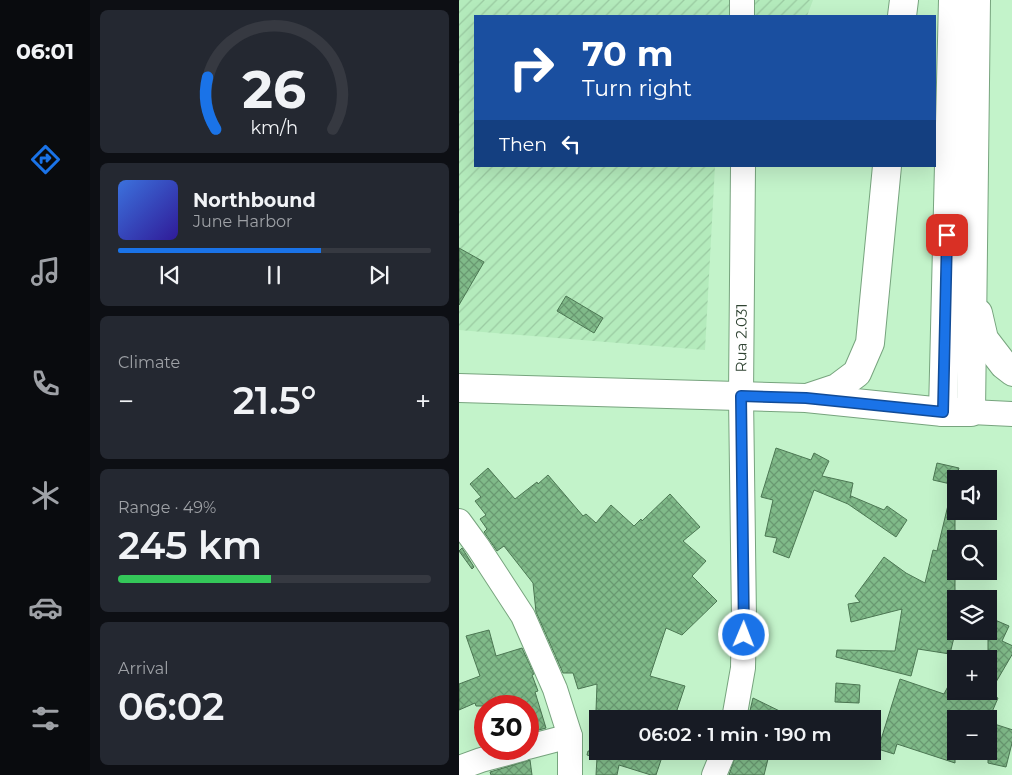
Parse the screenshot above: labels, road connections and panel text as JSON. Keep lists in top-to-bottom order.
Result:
{
  "streets": {
    "street": ["Rua 2.031"]
  },
  "page": {
    "tabs": "06:01",
    "turn": ["70 m", "Turn right"],
    "then": "Then",
    "song": ["Northbound", "June Harbor"],
    "tile": [
      "Climate",
      ["Range · 49%", "245 km"],
      ["Arrival", "06:02"]
    ],
    "heat": ["−", "21.5°", "+"],
    "map_buttons": ["+", "−"],
    "limit": "30",
    "trip": "06:02 · 1 min · 190 m",
    "gauge": ["26", "km/h"]
  }
}
